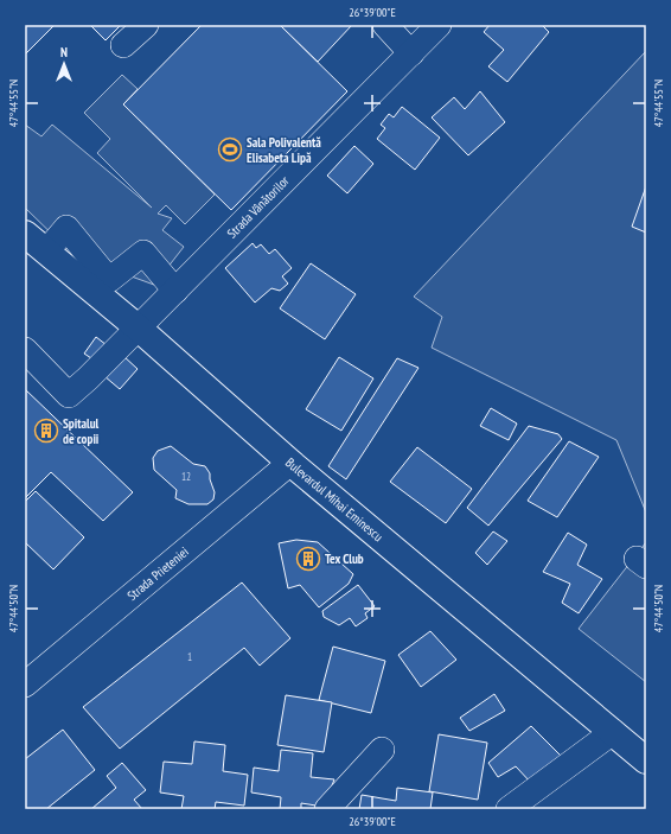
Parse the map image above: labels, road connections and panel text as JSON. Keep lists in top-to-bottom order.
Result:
{
  "streets": {
    "main road": ["Bulevardul Mihai Eminescu"],
    "street": ["Strada Vânătorilor", "Strada Prieteniei"]
  },
  "crossings": [
    ["Strada Vânătorilor", "Bulevardul Mihai Eminescu"],
    ["Bulevardul Mihai Eminescu", "Strada Prieteniei"]
  ],
  "places": {
    "sports": ["Sala Polivalentă Elisabeta Lipă"],
    "building": ["Spitalul de copii", "Tex Club"]
  },
  "house_numbers": ["12", "1"],
  "north": "top",
  "coordinates": ["26°39'00\"E", "47°44'55\"N", "47°44'50\"N"]
}
